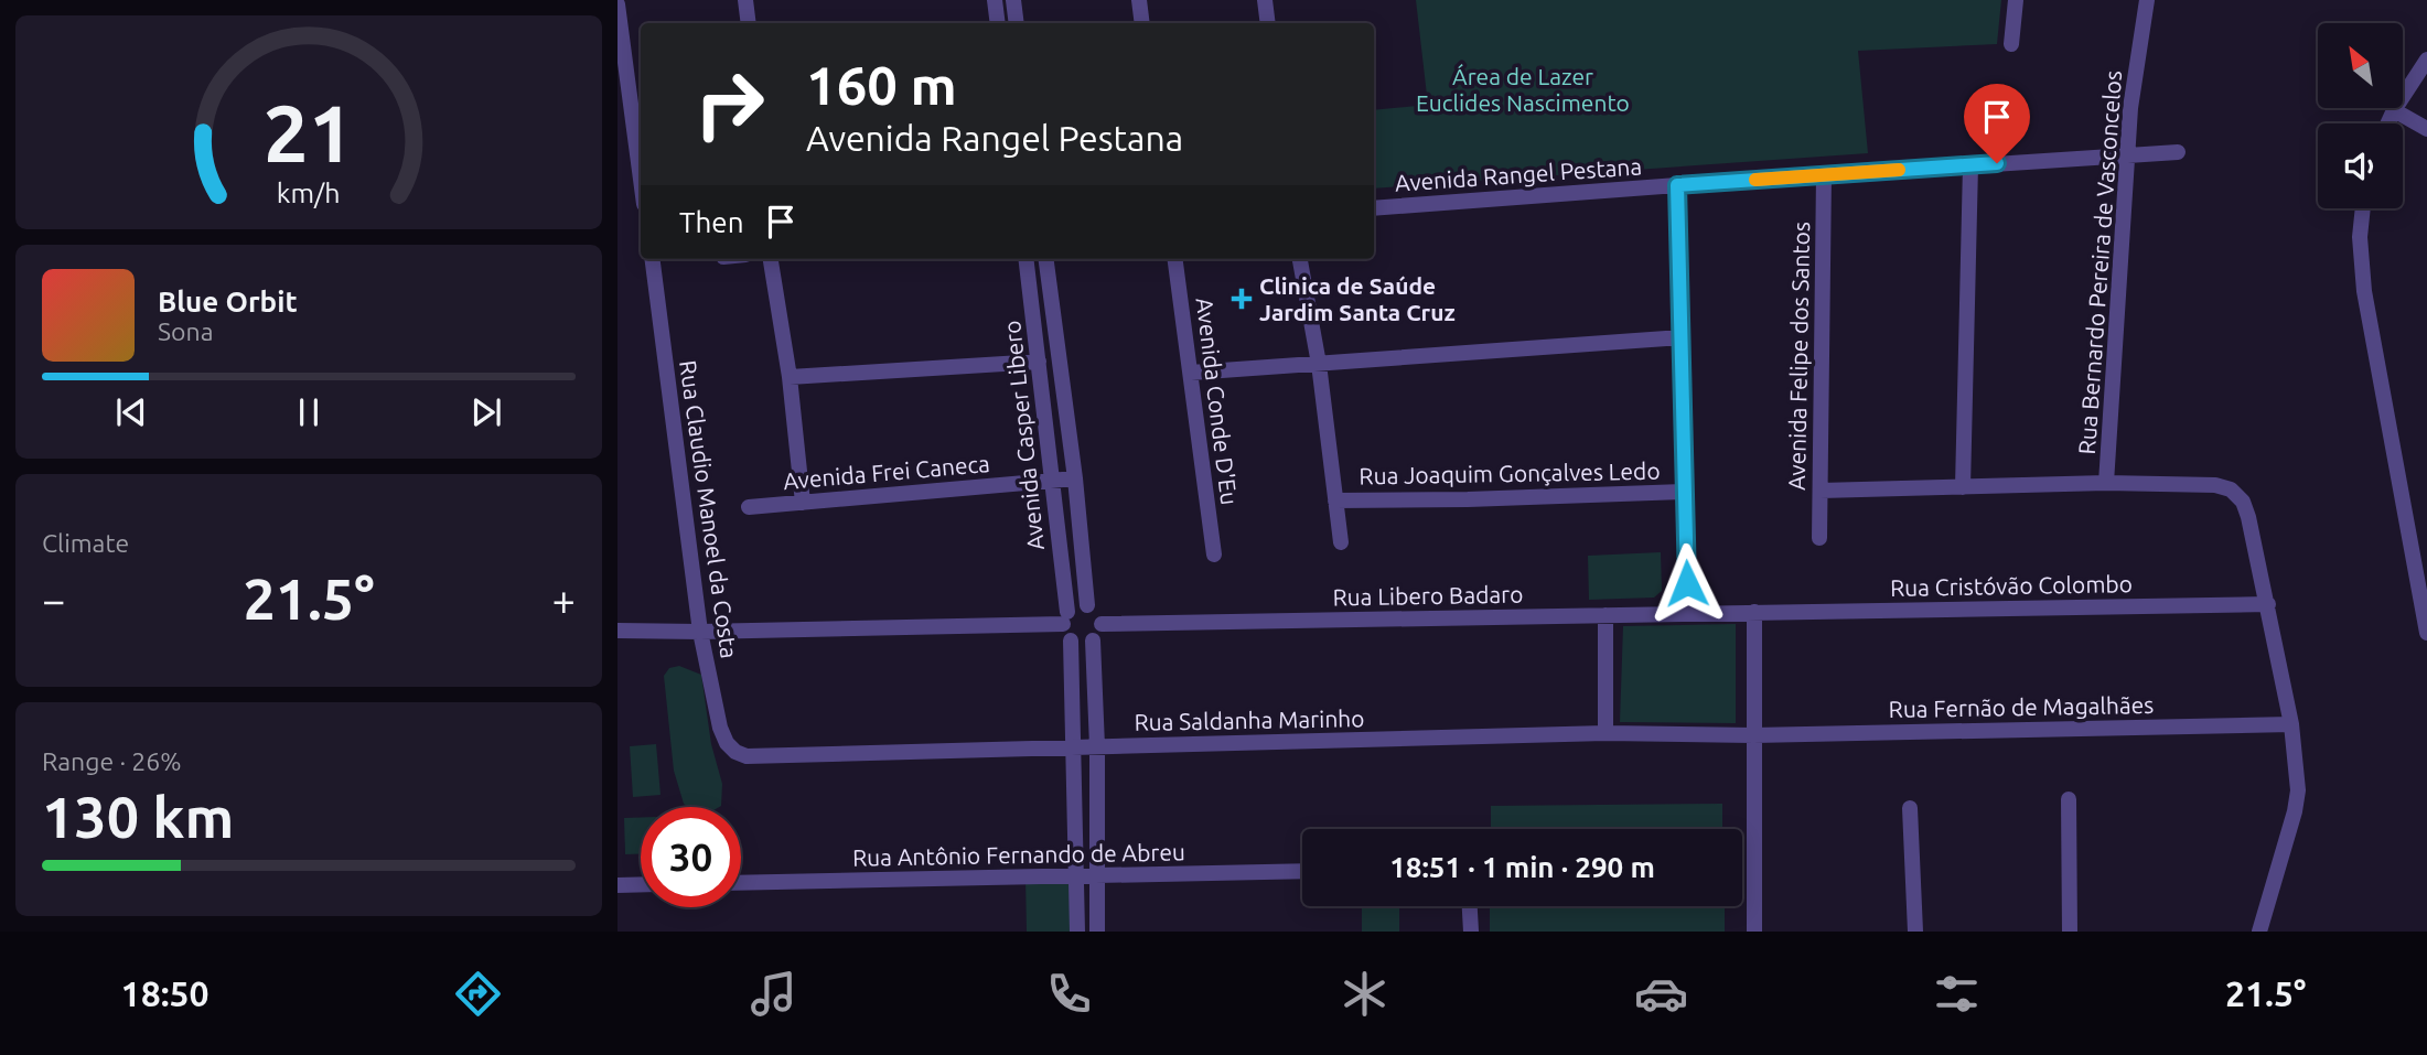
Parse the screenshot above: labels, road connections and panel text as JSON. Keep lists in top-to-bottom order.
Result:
{
  "streets": {
    "street": [
      "Avenida Rangel Pestana",
      "Rua Bernardo Pereira de Vasconcelos",
      "Avenida Felipe dos Santos",
      "Avenida Conde D'Eu",
      "Avenida Casper Libero",
      "Avenida Frei Caneca",
      "Rua Joaquim Gonçalves Ledo",
      "Rua Claudio Manoel da Costa",
      "Rua Cristóvão Colombo",
      "Rua Libero Badaro",
      "Rua Fernão de Magalhães",
      "Rua Saldanha Marinho",
      "Rua Antônio Fernando de Abreu"
    ]
  },
  "crossings": [
    ["Avenida Rangel Pestana", "Rua Bernardo Pereira de Vasconcelos"],
    ["Avenida Rangel Pestana", "Avenida Felipe dos Santos"],
    ["Avenida Casper Libero", "Avenida Frei Caneca"],
    ["Avenida Casper Libero", "Rua Libero Badaro"],
    ["Rua Claudio Manoel da Costa", "Rua Saldanha Marinho"],
    ["Rua Cristóvão Colombo", "Rua Libero Badaro"],
    ["Rua Fernão de Magalhães", "Rua Saldanha Marinho"]
  ],
  "parks": ["Área de Lazer Euclides Nascimento"],
  "places": {
    "health": ["Clinica de Saúde Jardim Santa Cruz"]
  },
  "north": "top left",
  "page": {
    "turn": ["160 m", "Avenida Rangel Pestana"],
    "then": "Then",
    "song": ["Blue Orbit", "Sona"],
    "tile": [
      "Climate",
      ["Range · 26%", "130 km"]
    ],
    "heat": ["−", "21.5°", "+"],
    "limit": "30",
    "trip": "18:51 · 1 min · 290 m",
    "tabs": ["18:50", "21.5°"],
    "gauge": ["21", "km/h"]
  }
}
